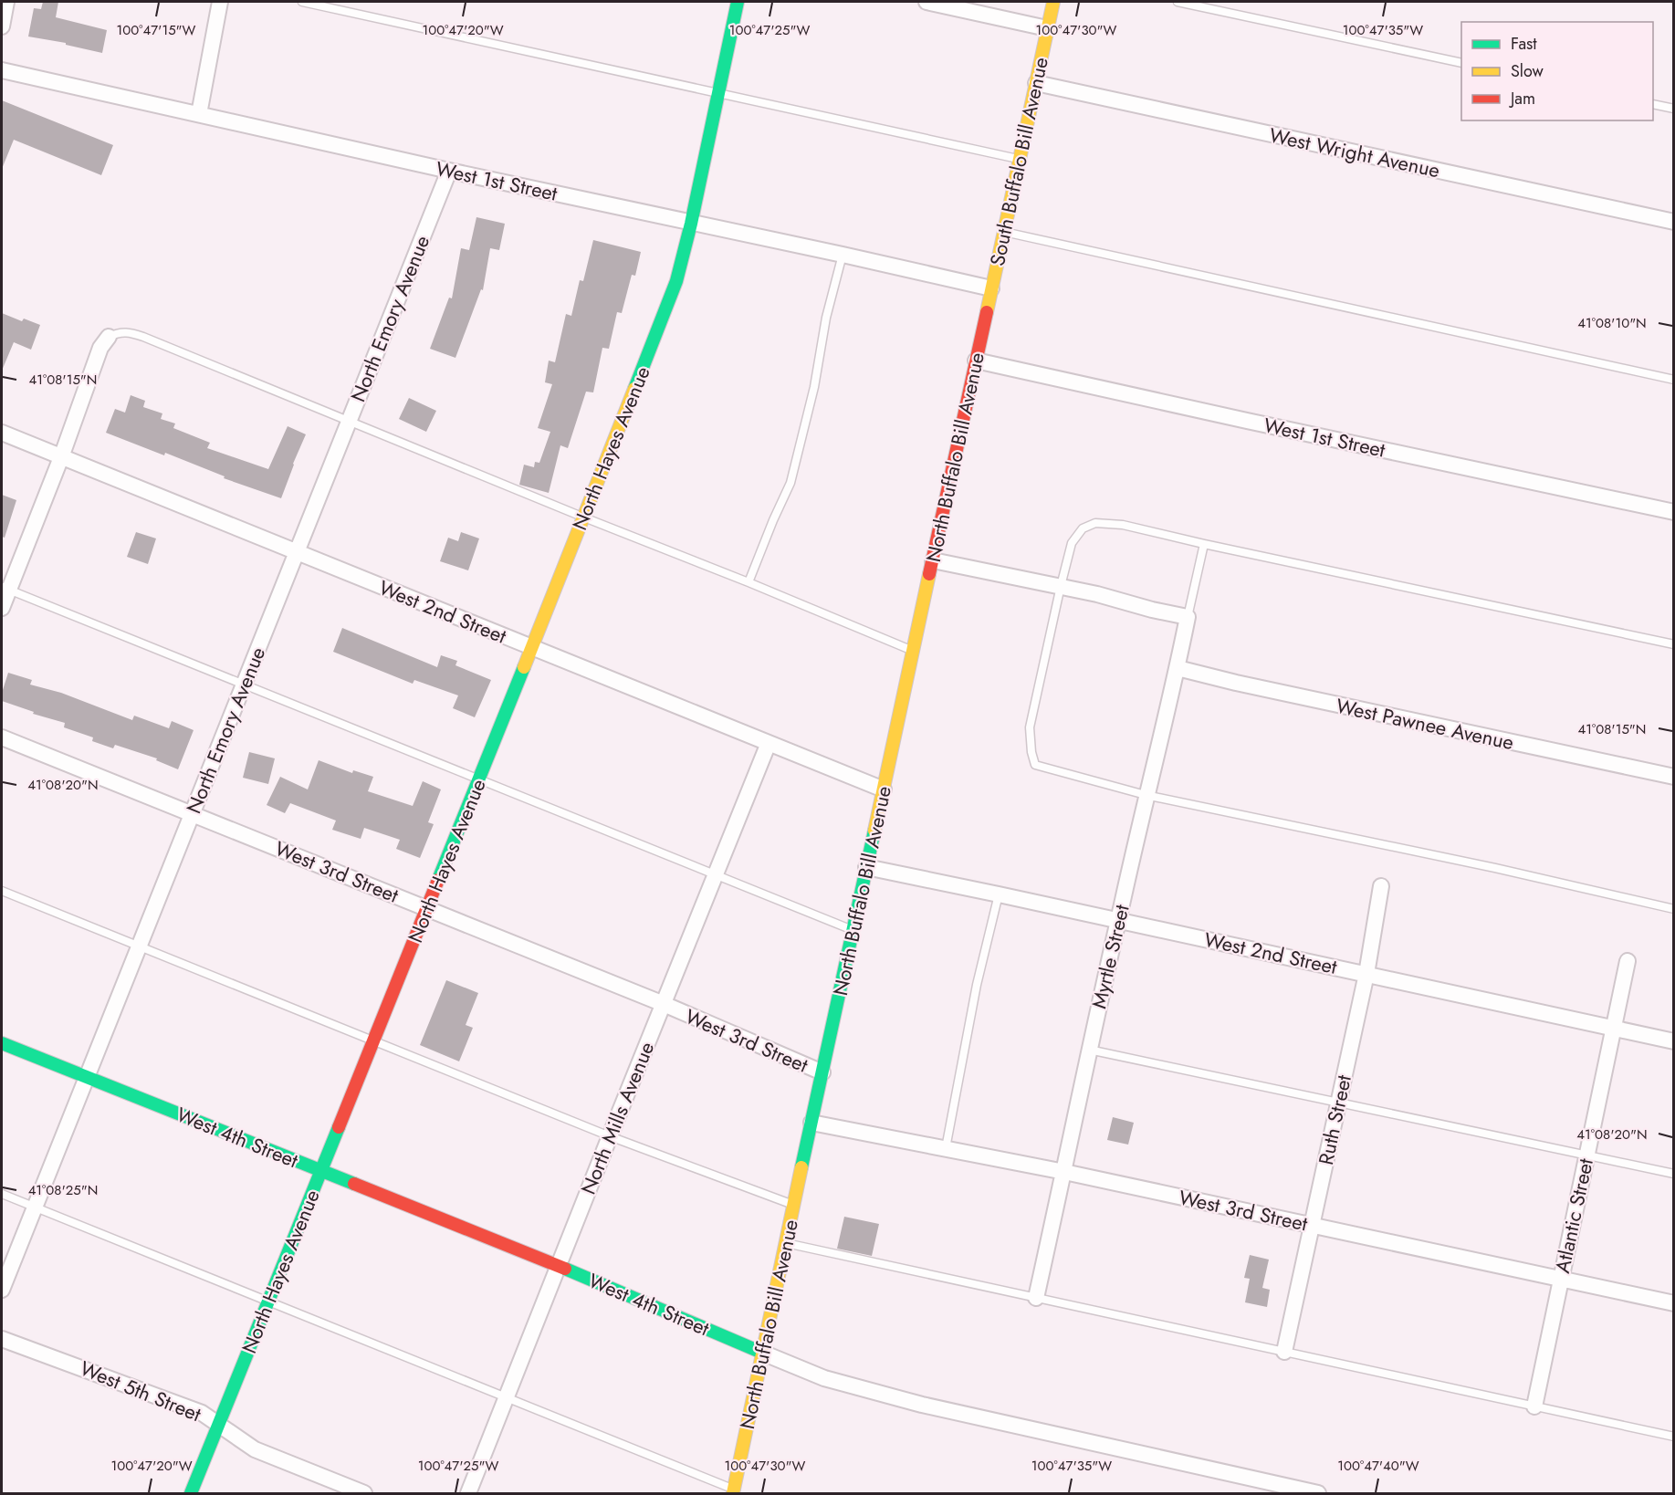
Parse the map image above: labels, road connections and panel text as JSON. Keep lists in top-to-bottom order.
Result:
{
  "streets": {
    "main road": [
      "South Buffalo Bill Avenue",
      "North Hayes Avenue",
      "North Buffalo Bill Avenue",
      "West 4th Street"
    ],
    "street": [
      "West Wright Avenue",
      "West 1st Street",
      "North Emory Avenue",
      "West 2nd Street",
      "West Pawnee Avenue",
      "West 3rd Street",
      "Myrtle Street",
      "North Mills Avenue",
      "Ruth Street",
      "Atlantic Street",
      "West 5th Street"
    ]
  },
  "crossings": [
    ["West Wright Avenue", "South Buffalo Bill Avenue"],
    ["South Buffalo Bill Avenue", "West 1st Street"],
    ["South Buffalo Bill Avenue", "North Buffalo Bill Avenue"],
    ["West 1st Street", "North Emory Avenue"],
    ["West 1st Street", "North Hayes Avenue"],
    ["West 1st Street", "North Buffalo Bill Avenue"],
    ["North Emory Avenue", "West 2nd Street"],
    ["North Emory Avenue", "West 3rd Street"],
    ["North Emory Avenue", "West 4th Street"],
    ["North Hayes Avenue", "West 2nd Street"],
    ["North Hayes Avenue", "West 3rd Street"],
    ["North Hayes Avenue", "West 4th Street"],
    ["North Hayes Avenue", "West 5th Street"],
    ["North Buffalo Bill Avenue", "West 2nd Street"],
    ["North Buffalo Bill Avenue", "West 3rd Street"],
    ["North Buffalo Bill Avenue", "West 4th Street"],
    ["West 2nd Street", "Myrtle Street"],
    ["West 2nd Street", "North Mills Avenue"],
    ["West 2nd Street", "Ruth Street"],
    ["West 2nd Street", "Atlantic Street"],
    ["West Pawnee Avenue", "Myrtle Street"],
    ["West 3rd Street", "Myrtle Street"],
    ["West 3rd Street", "North Mills Avenue"],
    ["West 3rd Street", "Ruth Street"],
    ["West 3rd Street", "Atlantic Street"],
    ["North Mills Avenue", "West 4th Street"]
  ],
  "legend": ["Fast", "Slow", "Jam"],
  "coordinates": [
    "100°47'15\"W",
    "100°47'20\"W",
    "100°47'25\"W",
    "100°47'30\"W",
    "100°47'35\"W",
    "41°08'10\"N",
    "41°08'15\"N",
    "41°08'20\"N",
    "41°08'25\"N",
    "100°47'40\"W"
  ]
}
